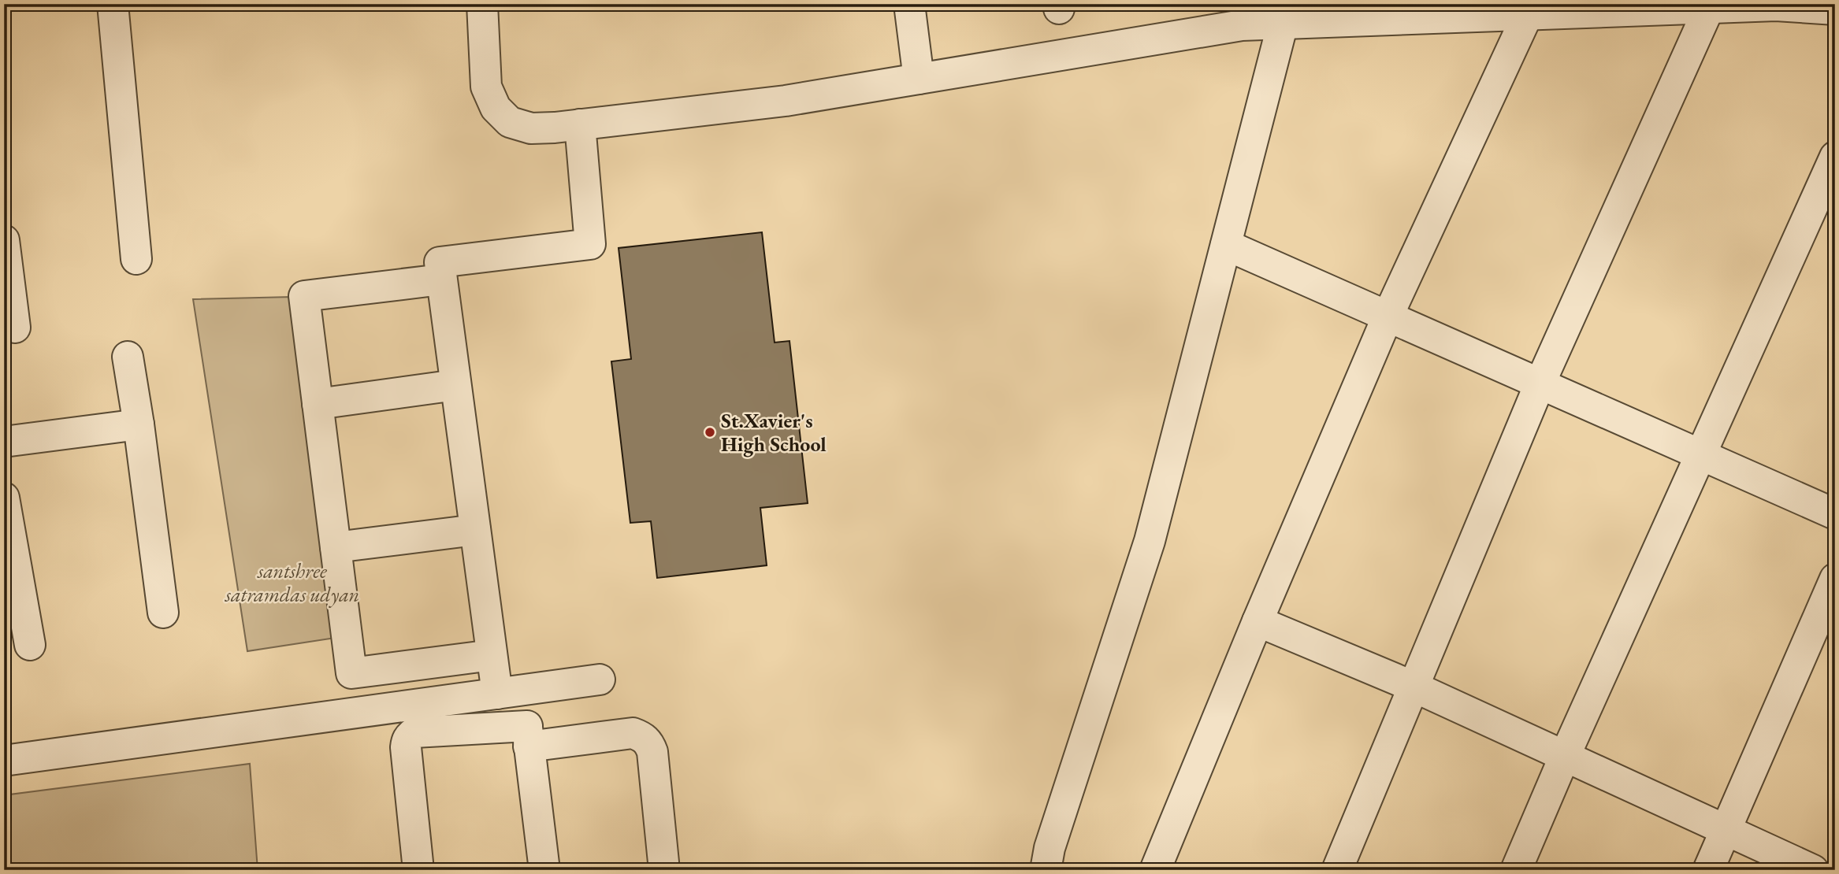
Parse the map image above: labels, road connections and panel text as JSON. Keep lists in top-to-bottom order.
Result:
{
  "parks": ["santshree satramdas udyan"],
  "places": ["St.Xavier's High School"]
}
